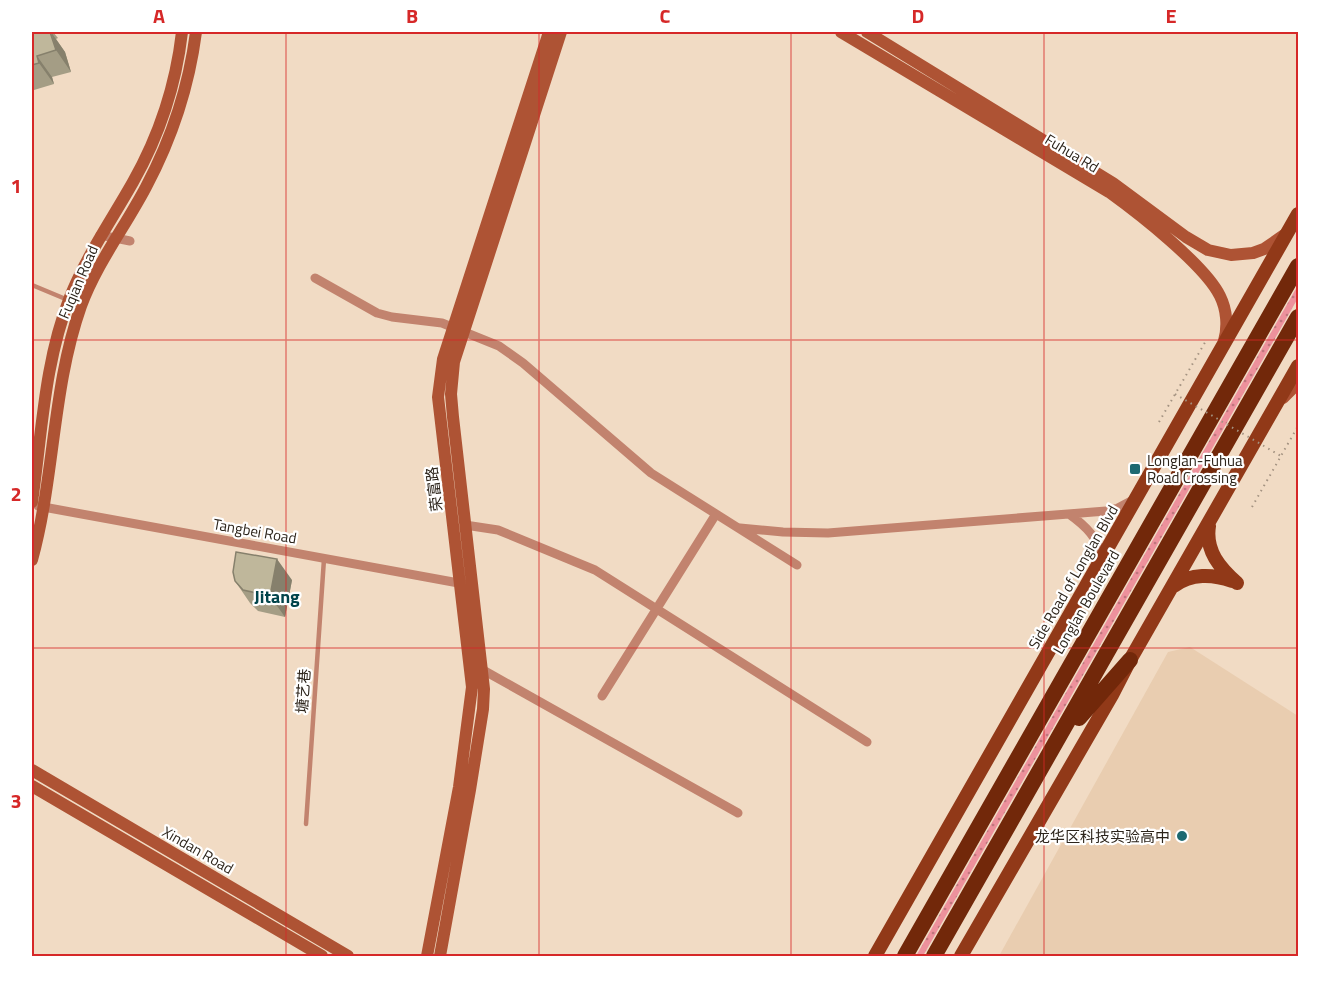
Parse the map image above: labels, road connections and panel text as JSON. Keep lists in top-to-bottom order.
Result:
{
  "streets": {
    "highway": ["Longlan Boulevard"],
    "main road": ["Side Road of Longlan Blvd"],
    "street": [
      "Fuhua Rd",
      "Fuqian Road",
      "荣富路",
      "Tangbei Road",
      "Xindan Road"
    ],
    "lane": ["塘艺巷"]
  },
  "crossings": [
    ["Fuhua Rd", "Side Road of Longlan Blvd"],
    ["Fuqian Road", "Tangbei Road"],
    ["荣富路", "Tangbei Road"],
    ["Tangbei Road", "塘艺巷"]
  ],
  "districts": ["Jitang"],
  "places": {
    "transit": ["Longlan-Fuhua Road Crossing"],
    "other": ["龙华区科技实验高中"]
  },
  "grid": {
    "columns": [
      "A",
      "B",
      "C",
      "D",
      "E"
    ],
    "rows": ["1", "2", "3"]
  }
}
